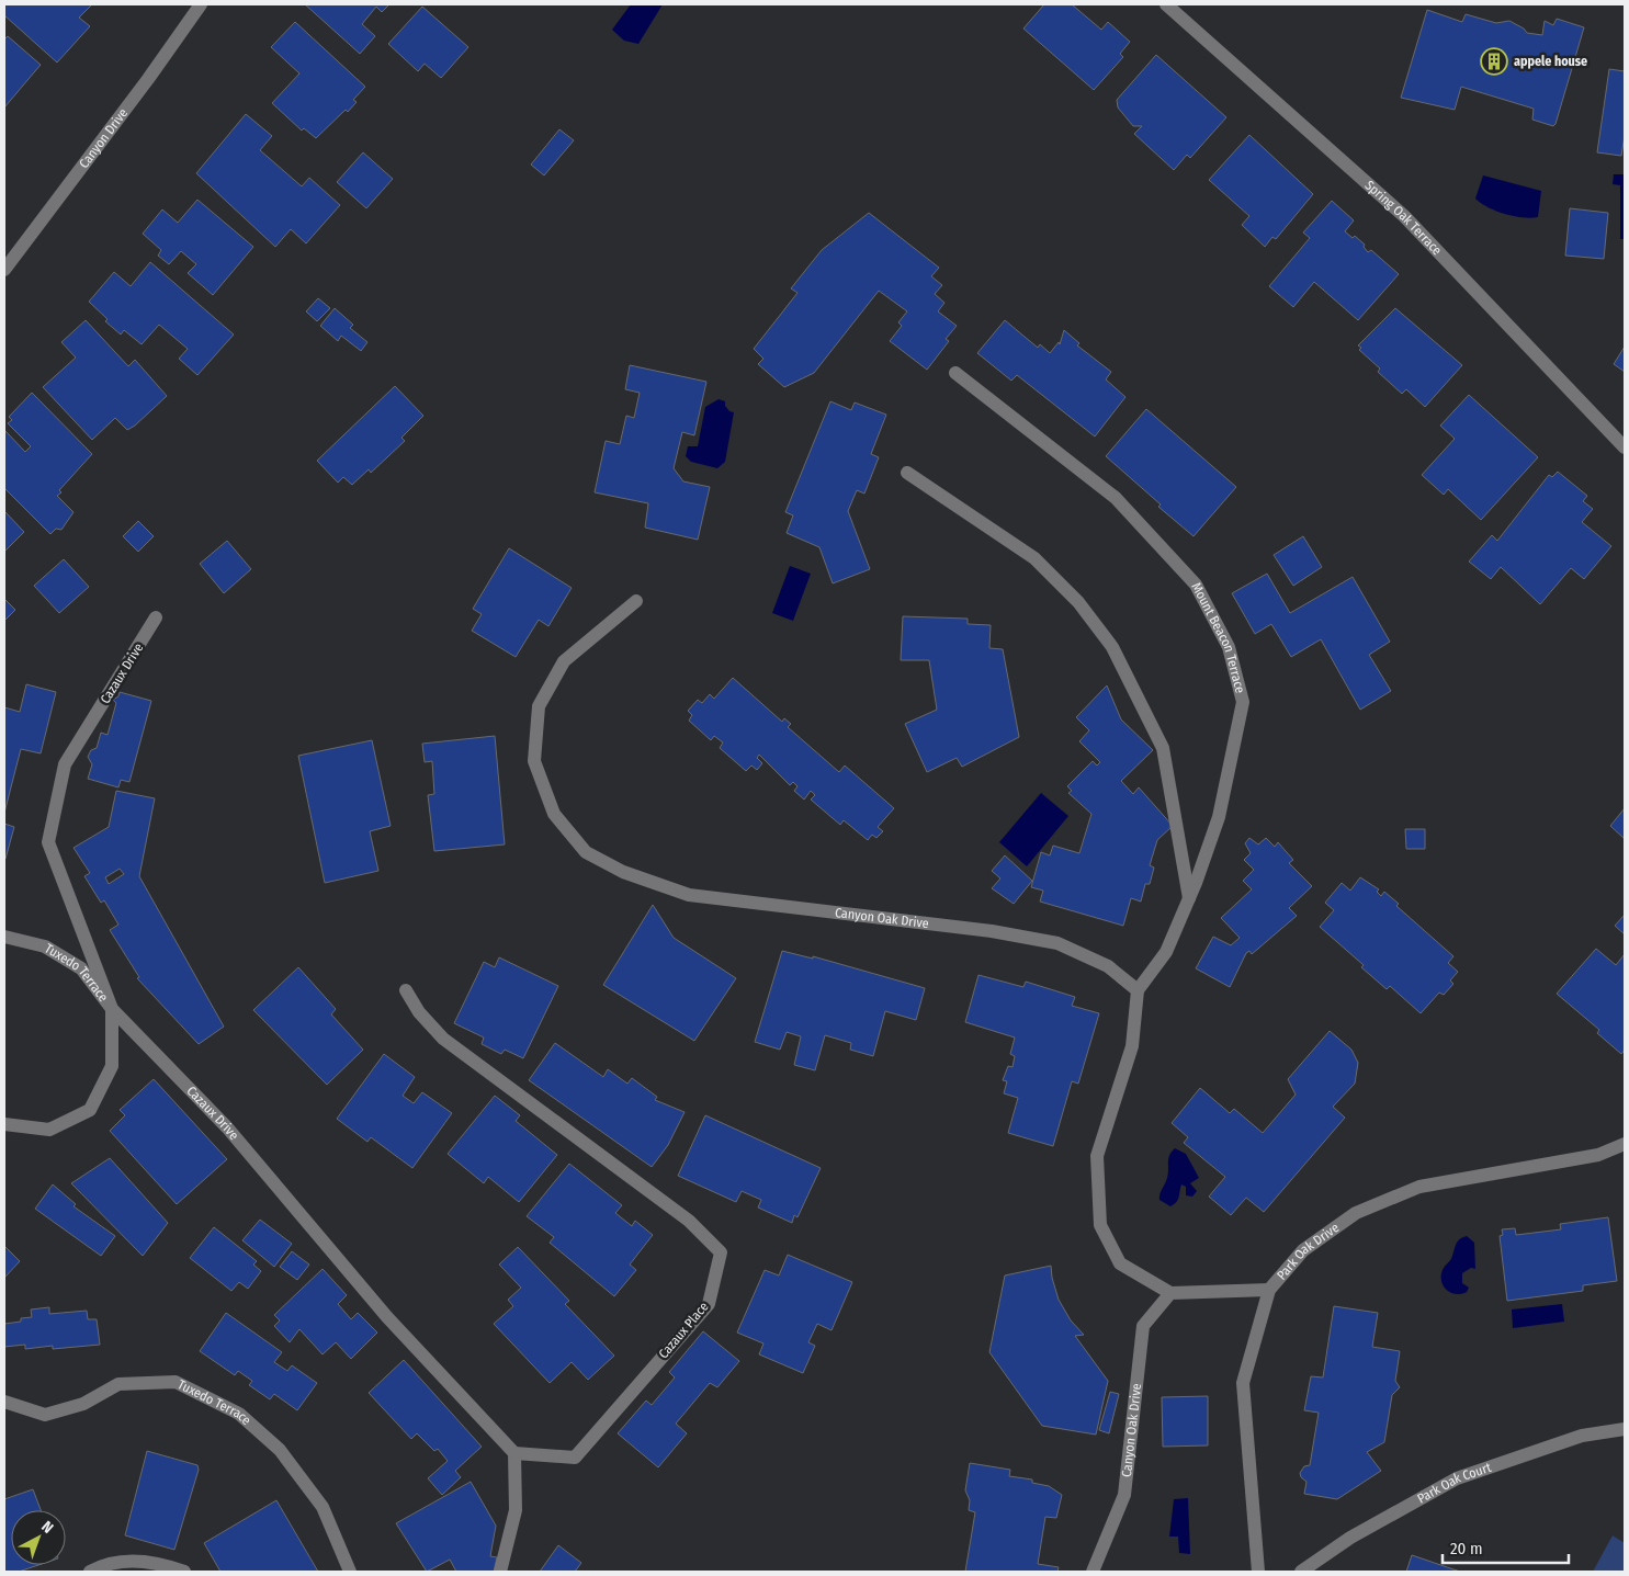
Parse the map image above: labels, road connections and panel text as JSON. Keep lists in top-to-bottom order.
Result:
{
  "streets": {
    "street": [
      "Canyon Drive",
      "Spring Oak Terrace",
      "Mount Beacon Terrace",
      "Cazaux Drive",
      "Canyon Oak Drive",
      "Tuxedo Terrace",
      "Park Oak Drive",
      "Cazaux Place",
      "Park Oak Court"
    ]
  },
  "crossings": [
    ["Mount Beacon Terrace", "Canyon Oak Drive"],
    ["Cazaux Drive", "Tuxedo Terrace"],
    ["Cazaux Drive", "Cazaux Place"]
  ],
  "places": {
    "building": ["appele house"]
  },
  "scale_bar": "20 m",
  "north": "top right"
}
